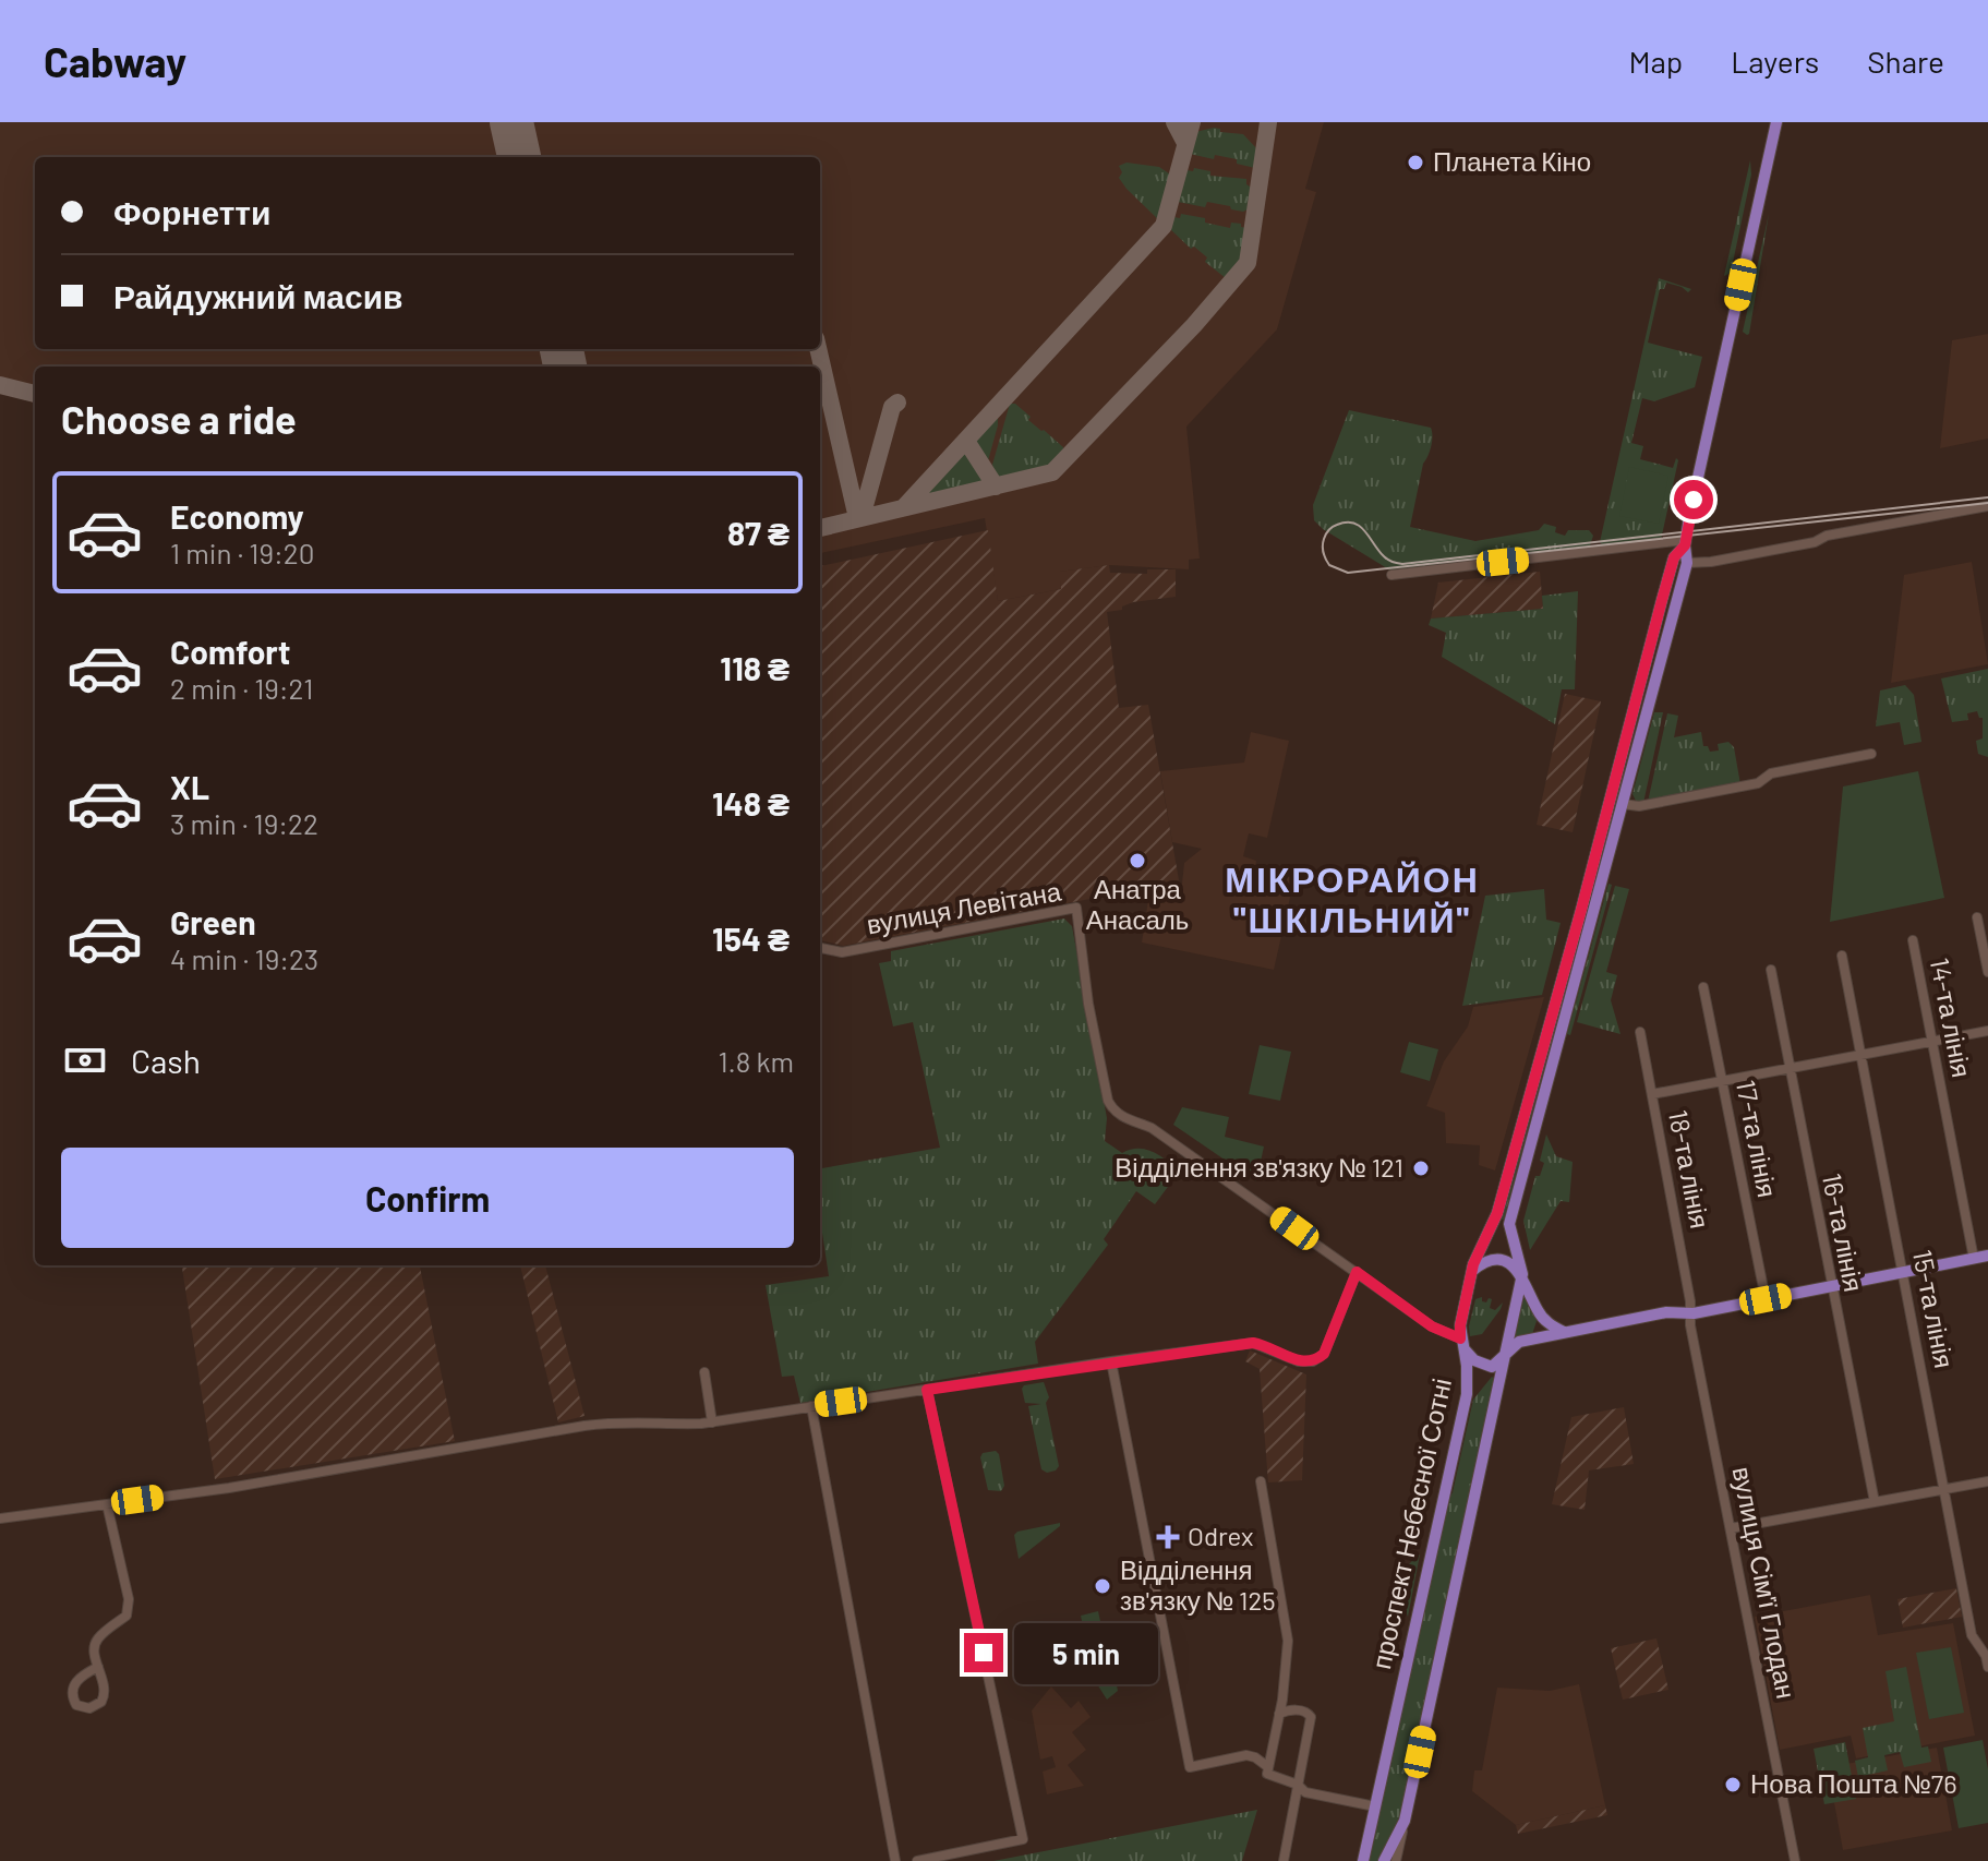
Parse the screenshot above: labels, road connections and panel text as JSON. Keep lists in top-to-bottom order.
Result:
{
  "streets": {
    "main road": ["вулиця Левітана", "проспект Небесної Сотні"],
    "street": [
      "14-та лінія",
      "17-та лінія",
      "18-та лінія",
      "16-та лінія",
      "15-та лінія",
      "вулиця Сім'ї Глодан"
    ]
  },
  "crossings": [
    ["вулиця Левітана", "14-та лінія"],
    ["вулиця Левітана", "17-та лінія"],
    ["вулиця Левітана", "18-та лінія"],
    ["вулиця Левітана", "16-та лінія"],
    ["вулиця Левітана", "15-та лінія"],
    ["вулиця Левітана", "проспект Небесної Сотні"],
    ["вулиця Левітана", "вулиця Сім'ї Глодан"],
    ["18-та лінія", "вулиця Сім'ї Глодан"]
  ],
  "districts": ["МІКРОРАЙОН \"ШКІЛЬНИЙ\""],
  "places": {
    "other": [
      "Планета Кіно",
      "Анатра Анасаль",
      "Відділення зв'язку № 121",
      "Відділення зв'язку № 125",
      "Нова Пошта №76"
    ],
    "health": ["Odrex"]
  },
  "page": {
    "header": "Cabway",
    "nav": ["Map", "Layers", "Share"],
    "banner": ["Форнетти", "Райдужний масив"],
    "heading": "Choose a ride",
    "list": [
      {
        "name": "Economy",
        "note": "1 min · 19:20",
        "value": "87 ₴"
      },
      {
        "name": "Comfort",
        "note": "2 min · 19:21",
        "value": "118 ₴"
      },
      {
        "name": "XL",
        "note": "3 min · 19:22",
        "value": "148 ₴"
      },
      {
        "name": "Green",
        "note": "4 min · 19:23",
        "value": "154 ₴"
      }
    ],
    "pay": ["Cash", "1.8 km"],
    "buttons": "Confirm",
    "bubble": "5 min"
  }
}
